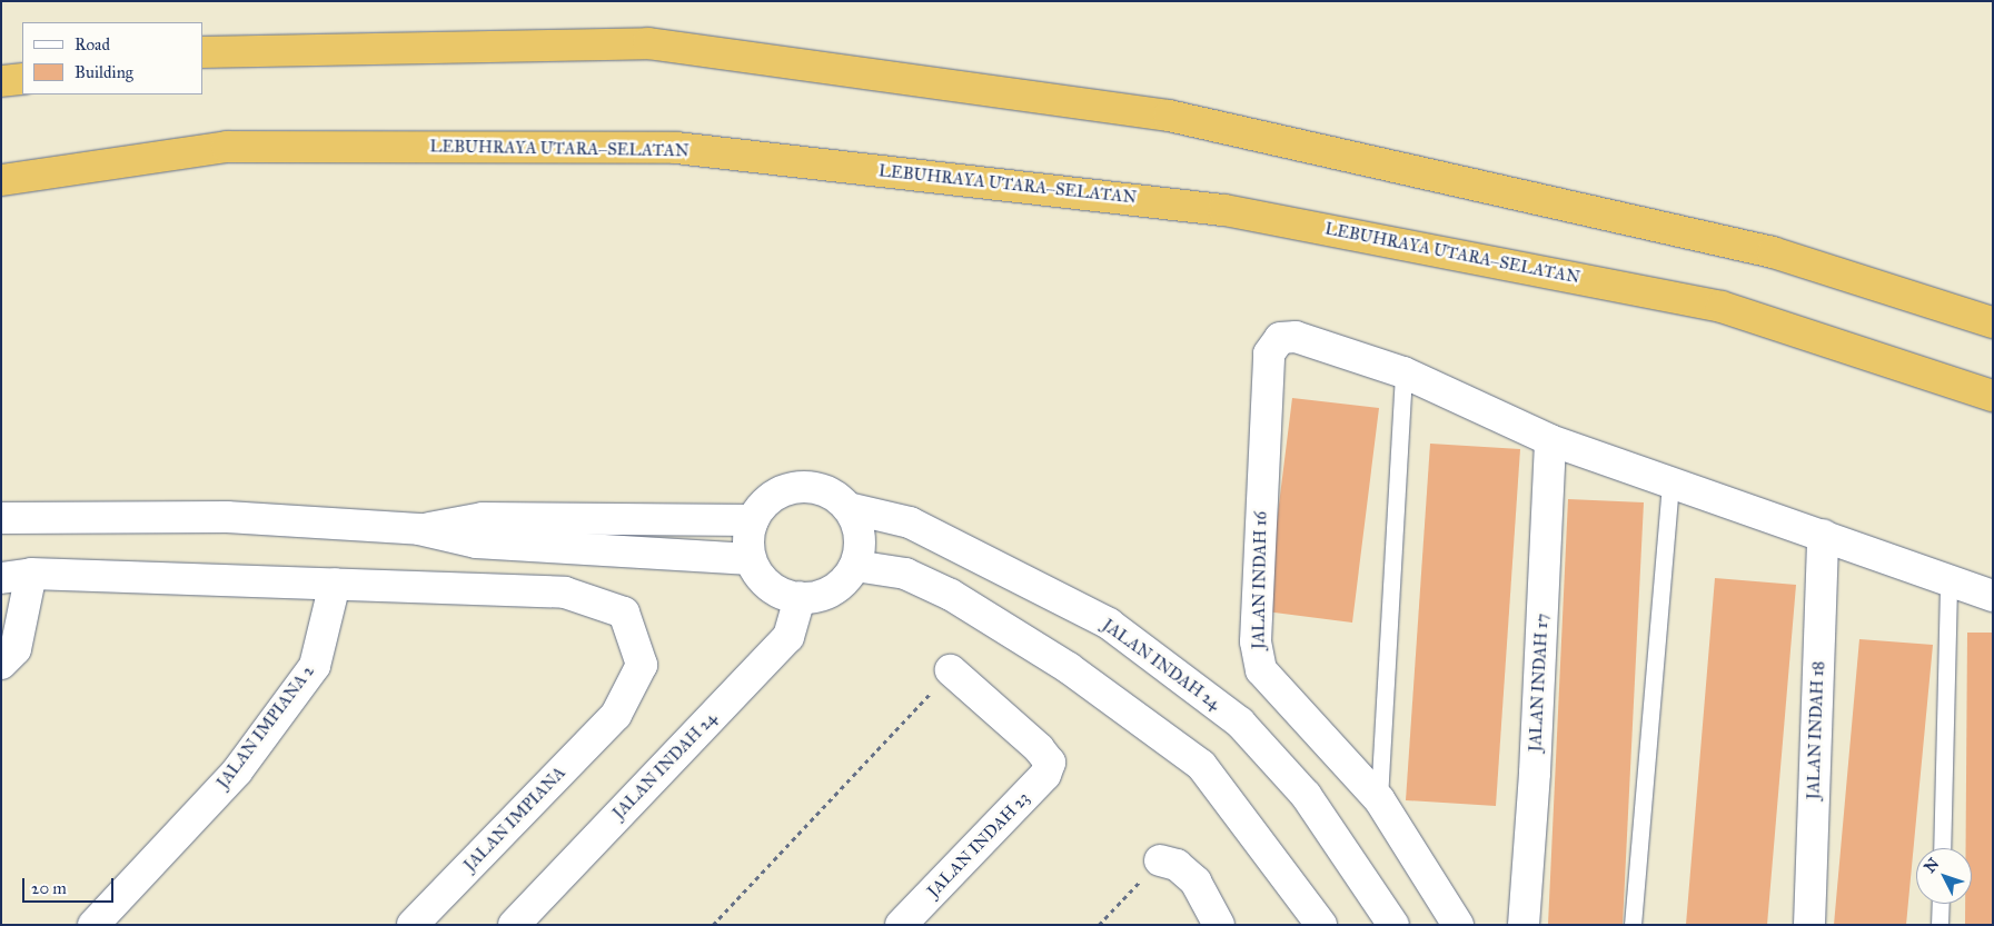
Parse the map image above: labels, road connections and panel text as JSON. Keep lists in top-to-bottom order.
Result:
{
  "streets": {
    "highway": ["LEBUHRAYA UTARA–SELATAN"],
    "street": [
      "JALAN INDAH 16",
      "JALAN INDAH 24",
      "JALAN INDAH 17",
      "JALAN IMPIANA 2",
      "JALAN INDAH 18",
      "JALAN IMPIANA",
      "JALAN INDAH 23"
    ]
  },
  "crossings": [
    ["JALAN IMPIANA 2", "JALAN IMPIANA"]
  ],
  "legend": ["Road", "Building"],
  "scale_bar": "20 m",
  "north": "top left"
}
